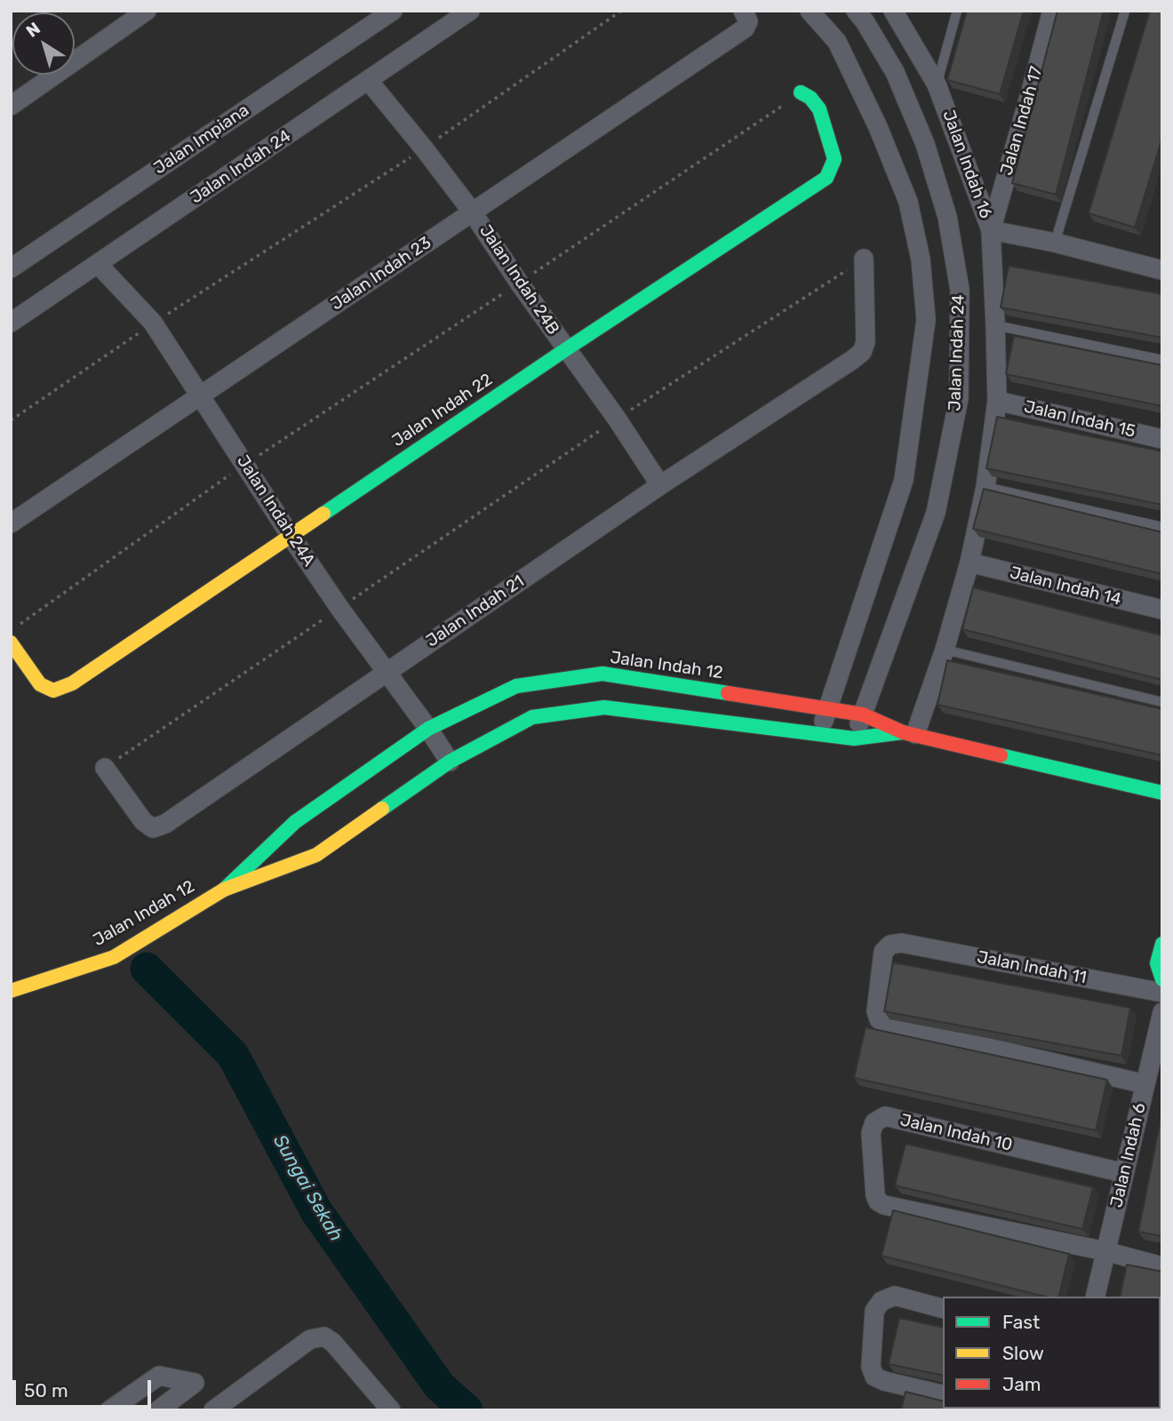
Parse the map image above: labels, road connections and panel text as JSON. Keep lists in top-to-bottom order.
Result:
{
  "streets": {
    "street": [
      "Jalan Indah 17",
      "Jalan Impiana",
      "Jalan Indah 16",
      "Jalan Indah 24",
      "Jalan Indah 23",
      "Jalan Indah 24B",
      "Jalan Indah 22",
      "Jalan Indah 15",
      "Jalan Indah 24A",
      "Jalan Indah 14",
      "Jalan Indah 21",
      "Jalan Indah 12",
      "Jalan Indah 11",
      "Jalan Indah 10",
      "Jalan Indah 6"
    ]
  },
  "crossings": [
    ["Jalan Indah 17", "Jalan Indah 16"],
    ["Jalan Indah 24", "Jalan Indah 24B"],
    ["Jalan Indah 24", "Jalan Indah 24A"],
    ["Jalan Indah 24", "Jalan Indah 12"],
    ["Jalan Indah 23", "Jalan Indah 24B"],
    ["Jalan Indah 23", "Jalan Indah 24A"],
    ["Jalan Indah 24B", "Jalan Indah 22"],
    ["Jalan Indah 24B", "Jalan Indah 21"],
    ["Jalan Indah 22", "Jalan Indah 24A"],
    ["Jalan Indah 24A", "Jalan Indah 21"],
    ["Jalan Indah 24A", "Jalan Indah 12"],
    ["Jalan Indah 11", "Jalan Indah 6"],
    ["Jalan Indah 10", "Jalan Indah 6"]
  ],
  "water": ["Sungai Sekah"],
  "legend": ["Fast", "Slow", "Jam"],
  "scale_bar": "50 m",
  "north": "top left"
}
